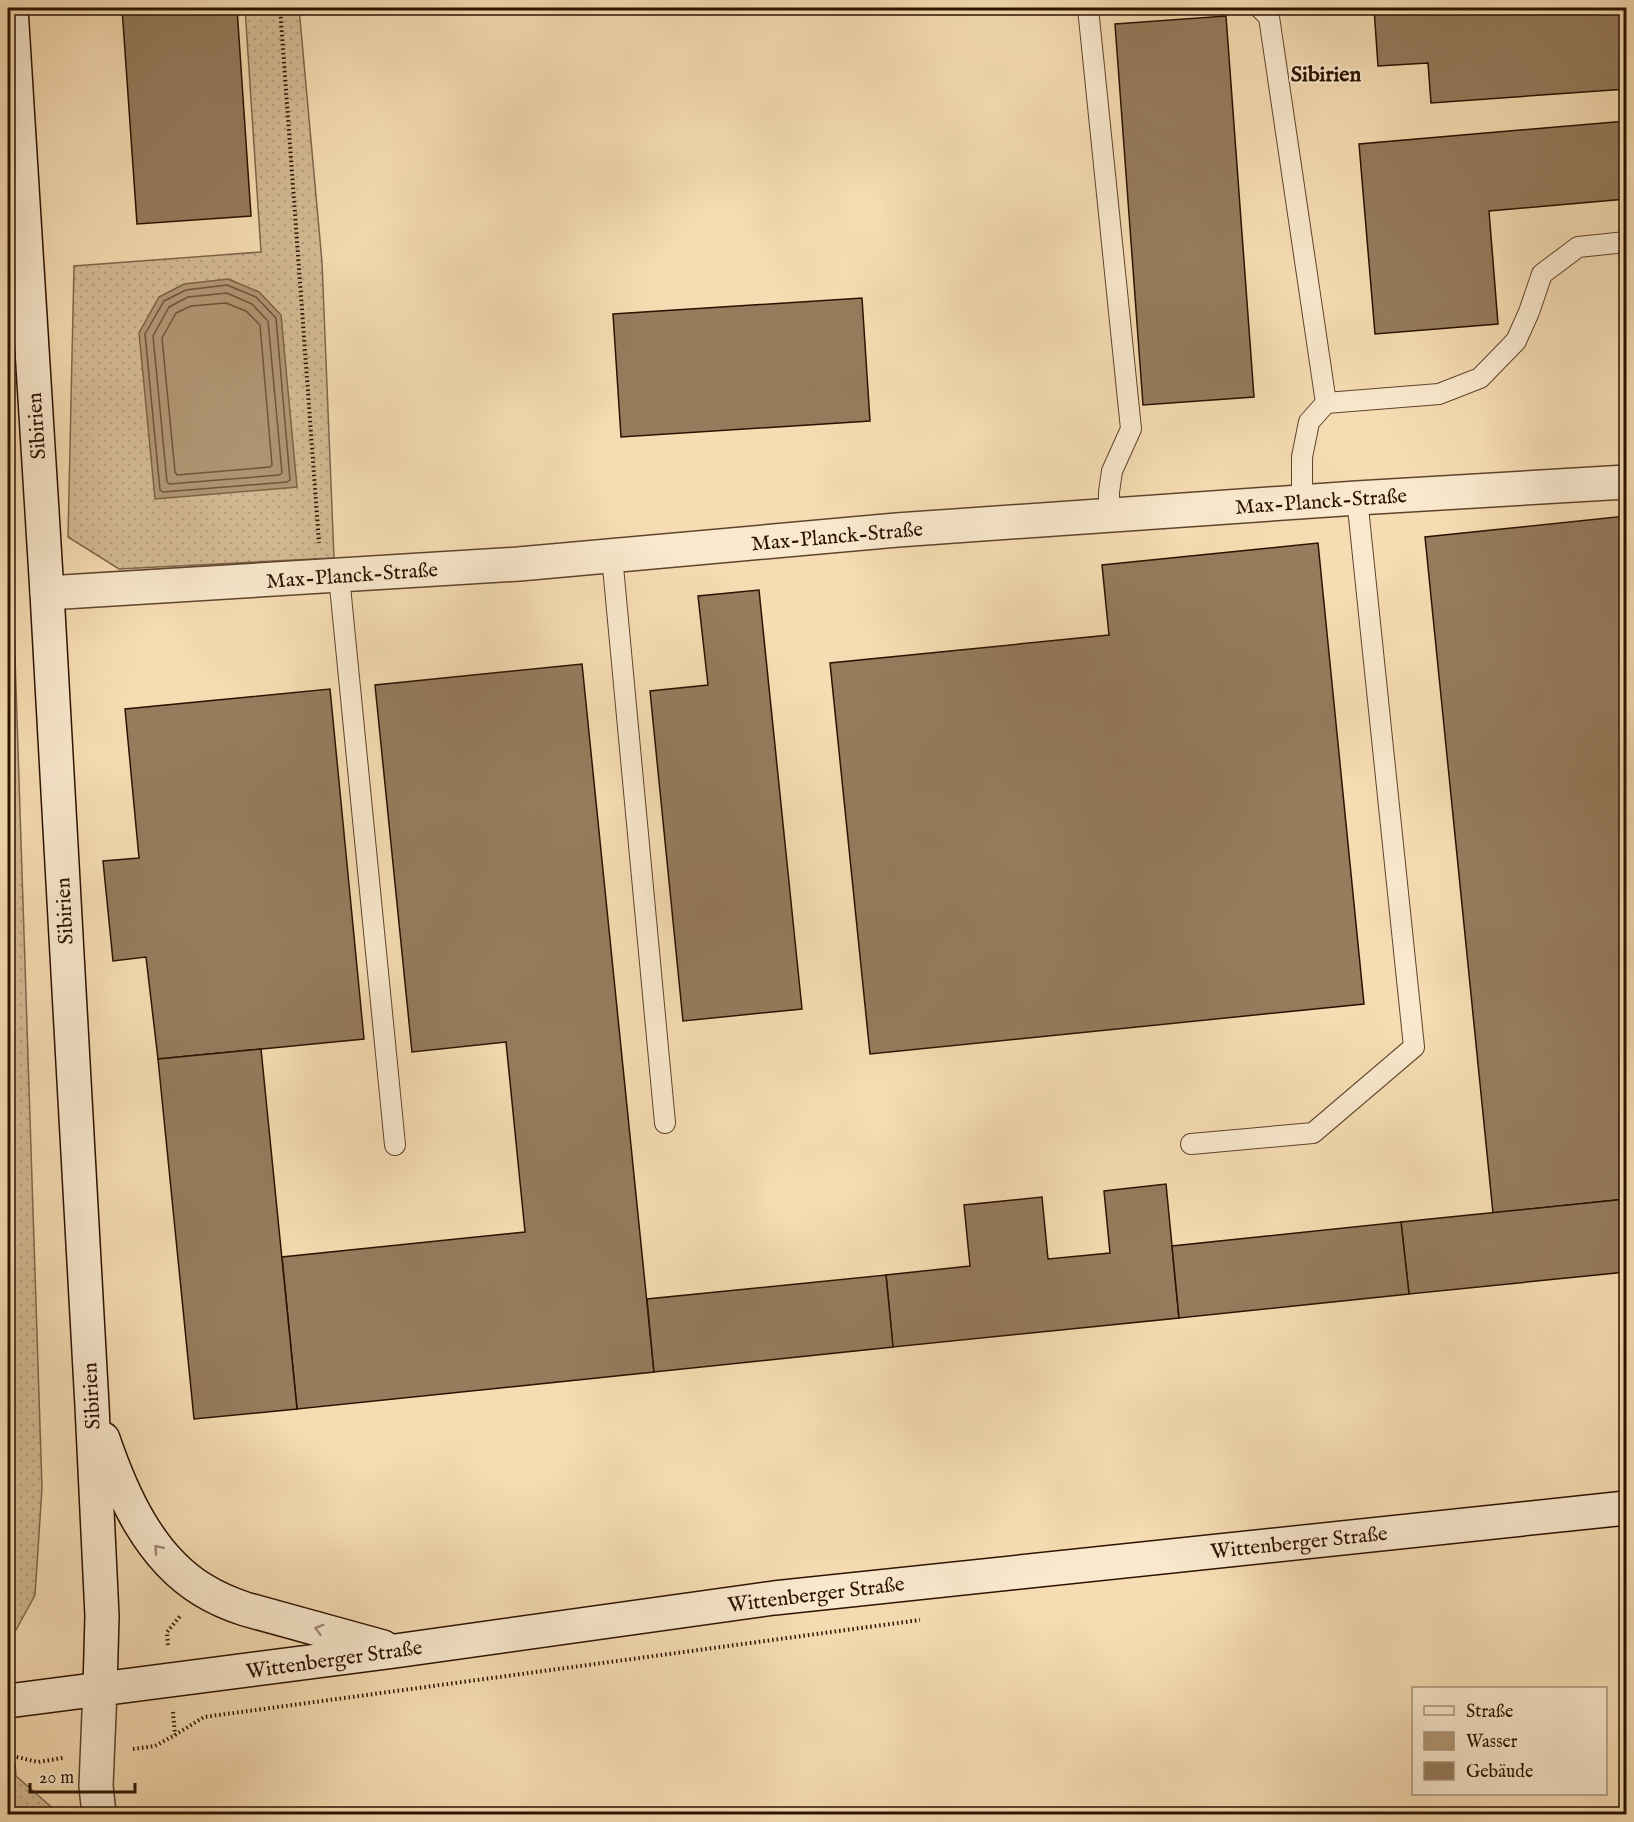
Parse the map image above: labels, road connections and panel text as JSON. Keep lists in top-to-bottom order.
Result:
{
  "streets": {
    "street": ["Sibirien", "Max-Planck-Straße", "Wittenberger Straße"]
  },
  "crossings": [
    ["Sibirien", "Max-Planck-Straße"],
    ["Sibirien", "Wittenberger Straße"]
  ],
  "districts": ["Sibirien"],
  "legend": ["Straße", "Wasser", "Gebäude"],
  "scale_bar": "20 m"
}
